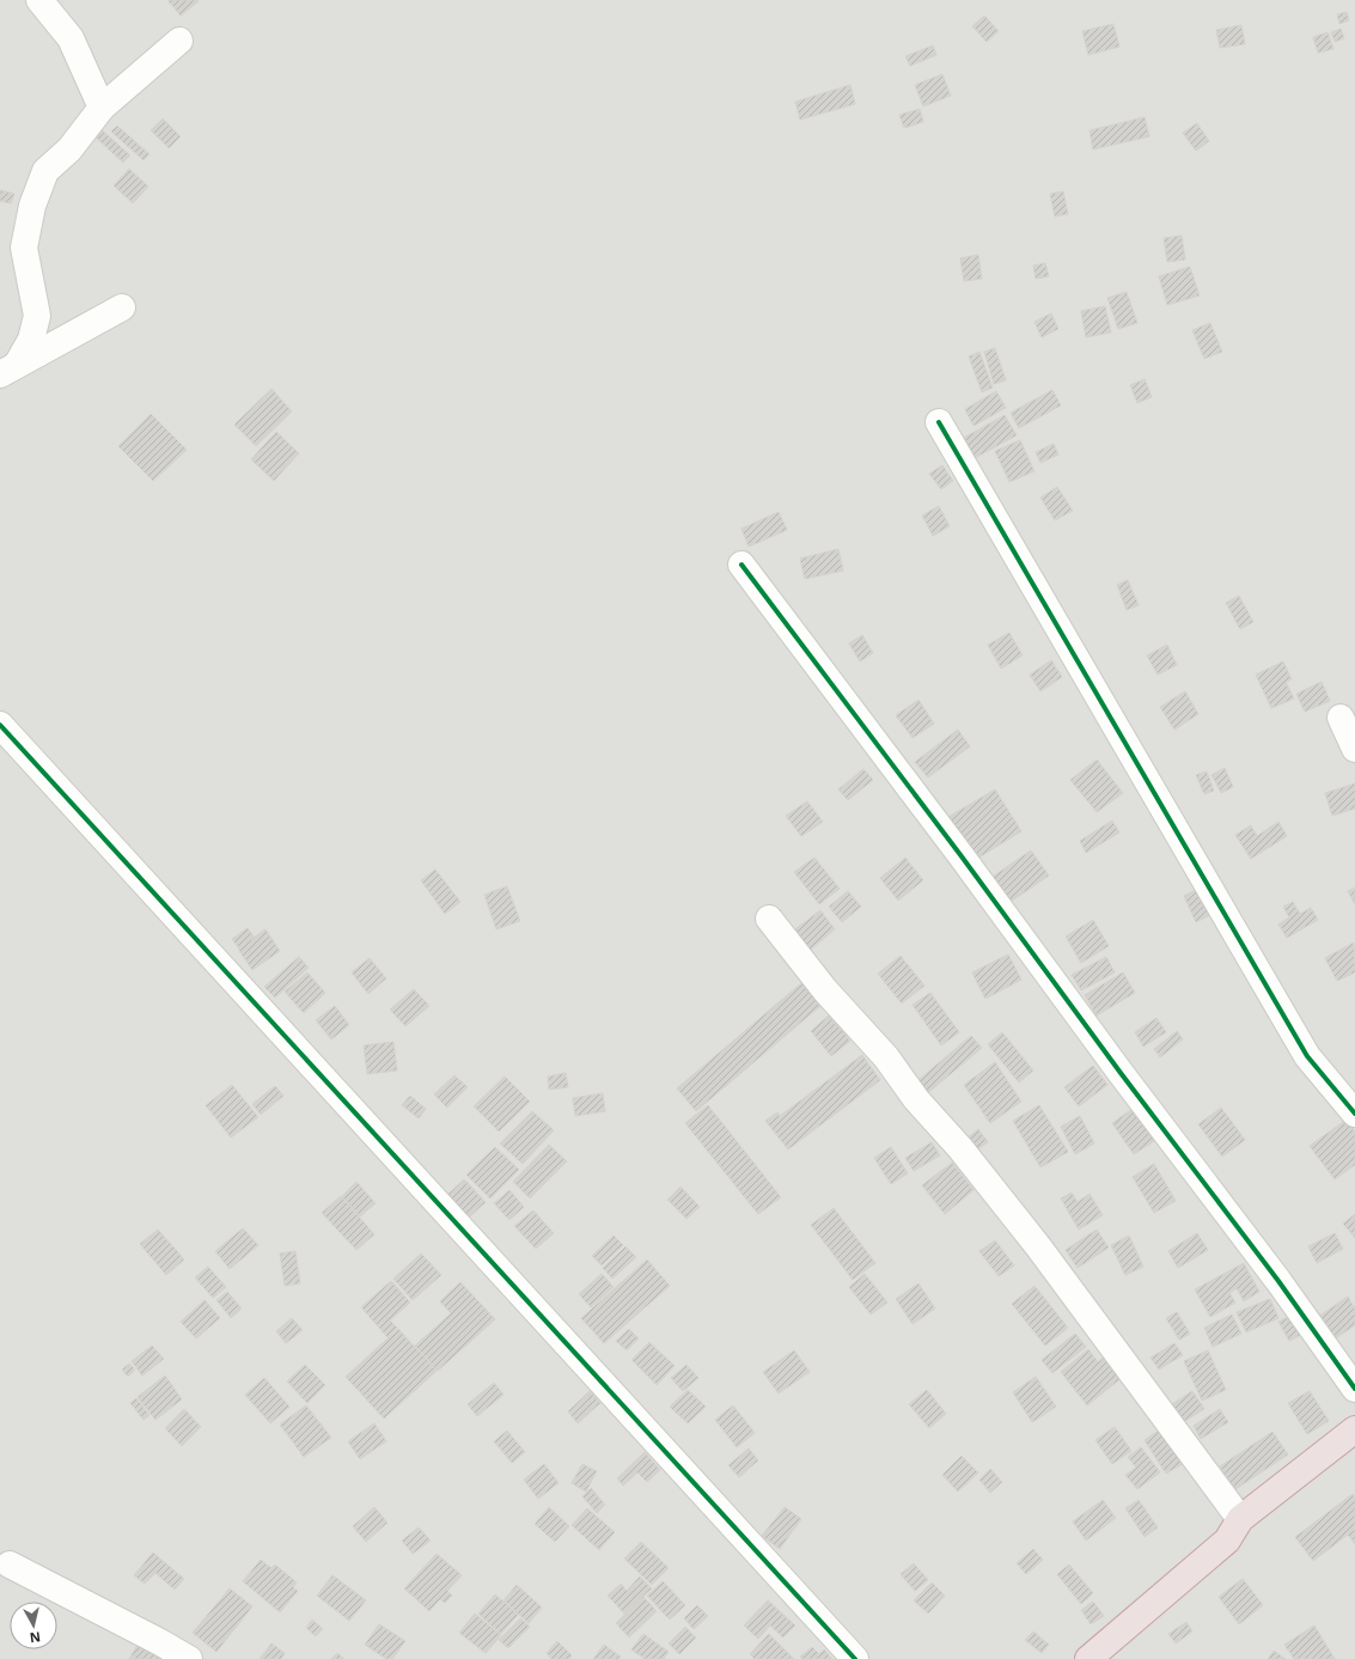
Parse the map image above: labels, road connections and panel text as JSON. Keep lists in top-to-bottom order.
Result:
{
  "north": "bottom"
}
